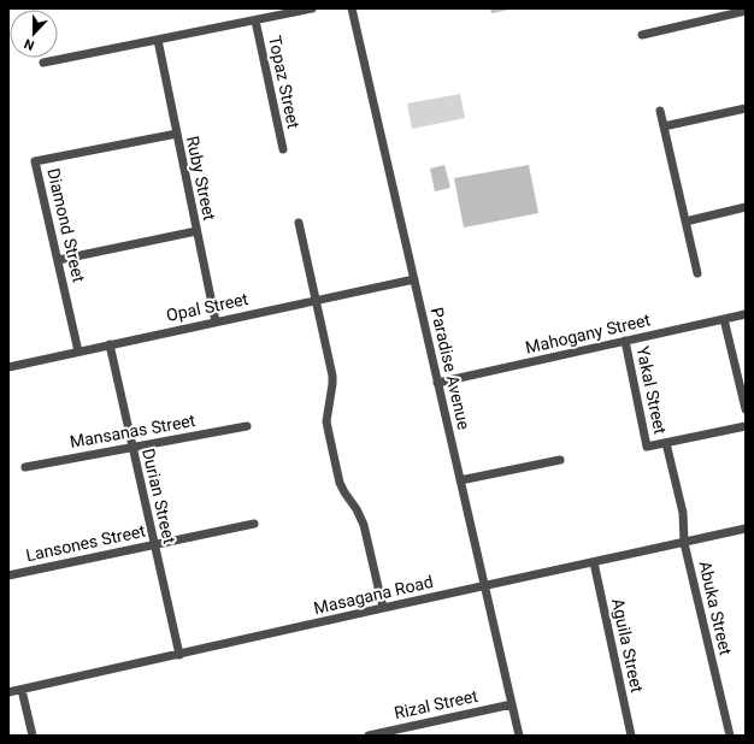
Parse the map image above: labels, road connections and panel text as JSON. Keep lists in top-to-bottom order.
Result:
{
  "streets": {
    "street": [
      "Topaz Street",
      "Ruby Street",
      "Diamond Street",
      "Opal Street",
      "Mahogany Street",
      "Paradise Avenue",
      "Yakal Street",
      "Mansanas Street",
      "Durian Street",
      "Lansones Street",
      "Masagana Road",
      "Abuka Street",
      "Aguila Street",
      "Rizal Street"
    ]
  },
  "crossings": [
    ["Topaz Street", "Ruby Street"],
    ["Ruby Street", "Diamond Street"],
    ["Ruby Street", "Opal Street"],
    ["Diamond Street", "Opal Street"],
    ["Opal Street", "Paradise Avenue"],
    ["Opal Street", "Durian Street"],
    ["Mahogany Street", "Paradise Avenue"],
    ["Mahogany Street", "Yakal Street"],
    ["Paradise Avenue", "Masagana Road"],
    ["Paradise Avenue", "Rizal Street"],
    ["Yakal Street", "Abuka Street"],
    ["Mansanas Street", "Durian Street"],
    ["Durian Street", "Lansones Street"],
    ["Durian Street", "Masagana Road"],
    ["Masagana Road", "Abuka Street"],
    ["Masagana Road", "Aguila Street"]
  ],
  "north": "bottom"
}
